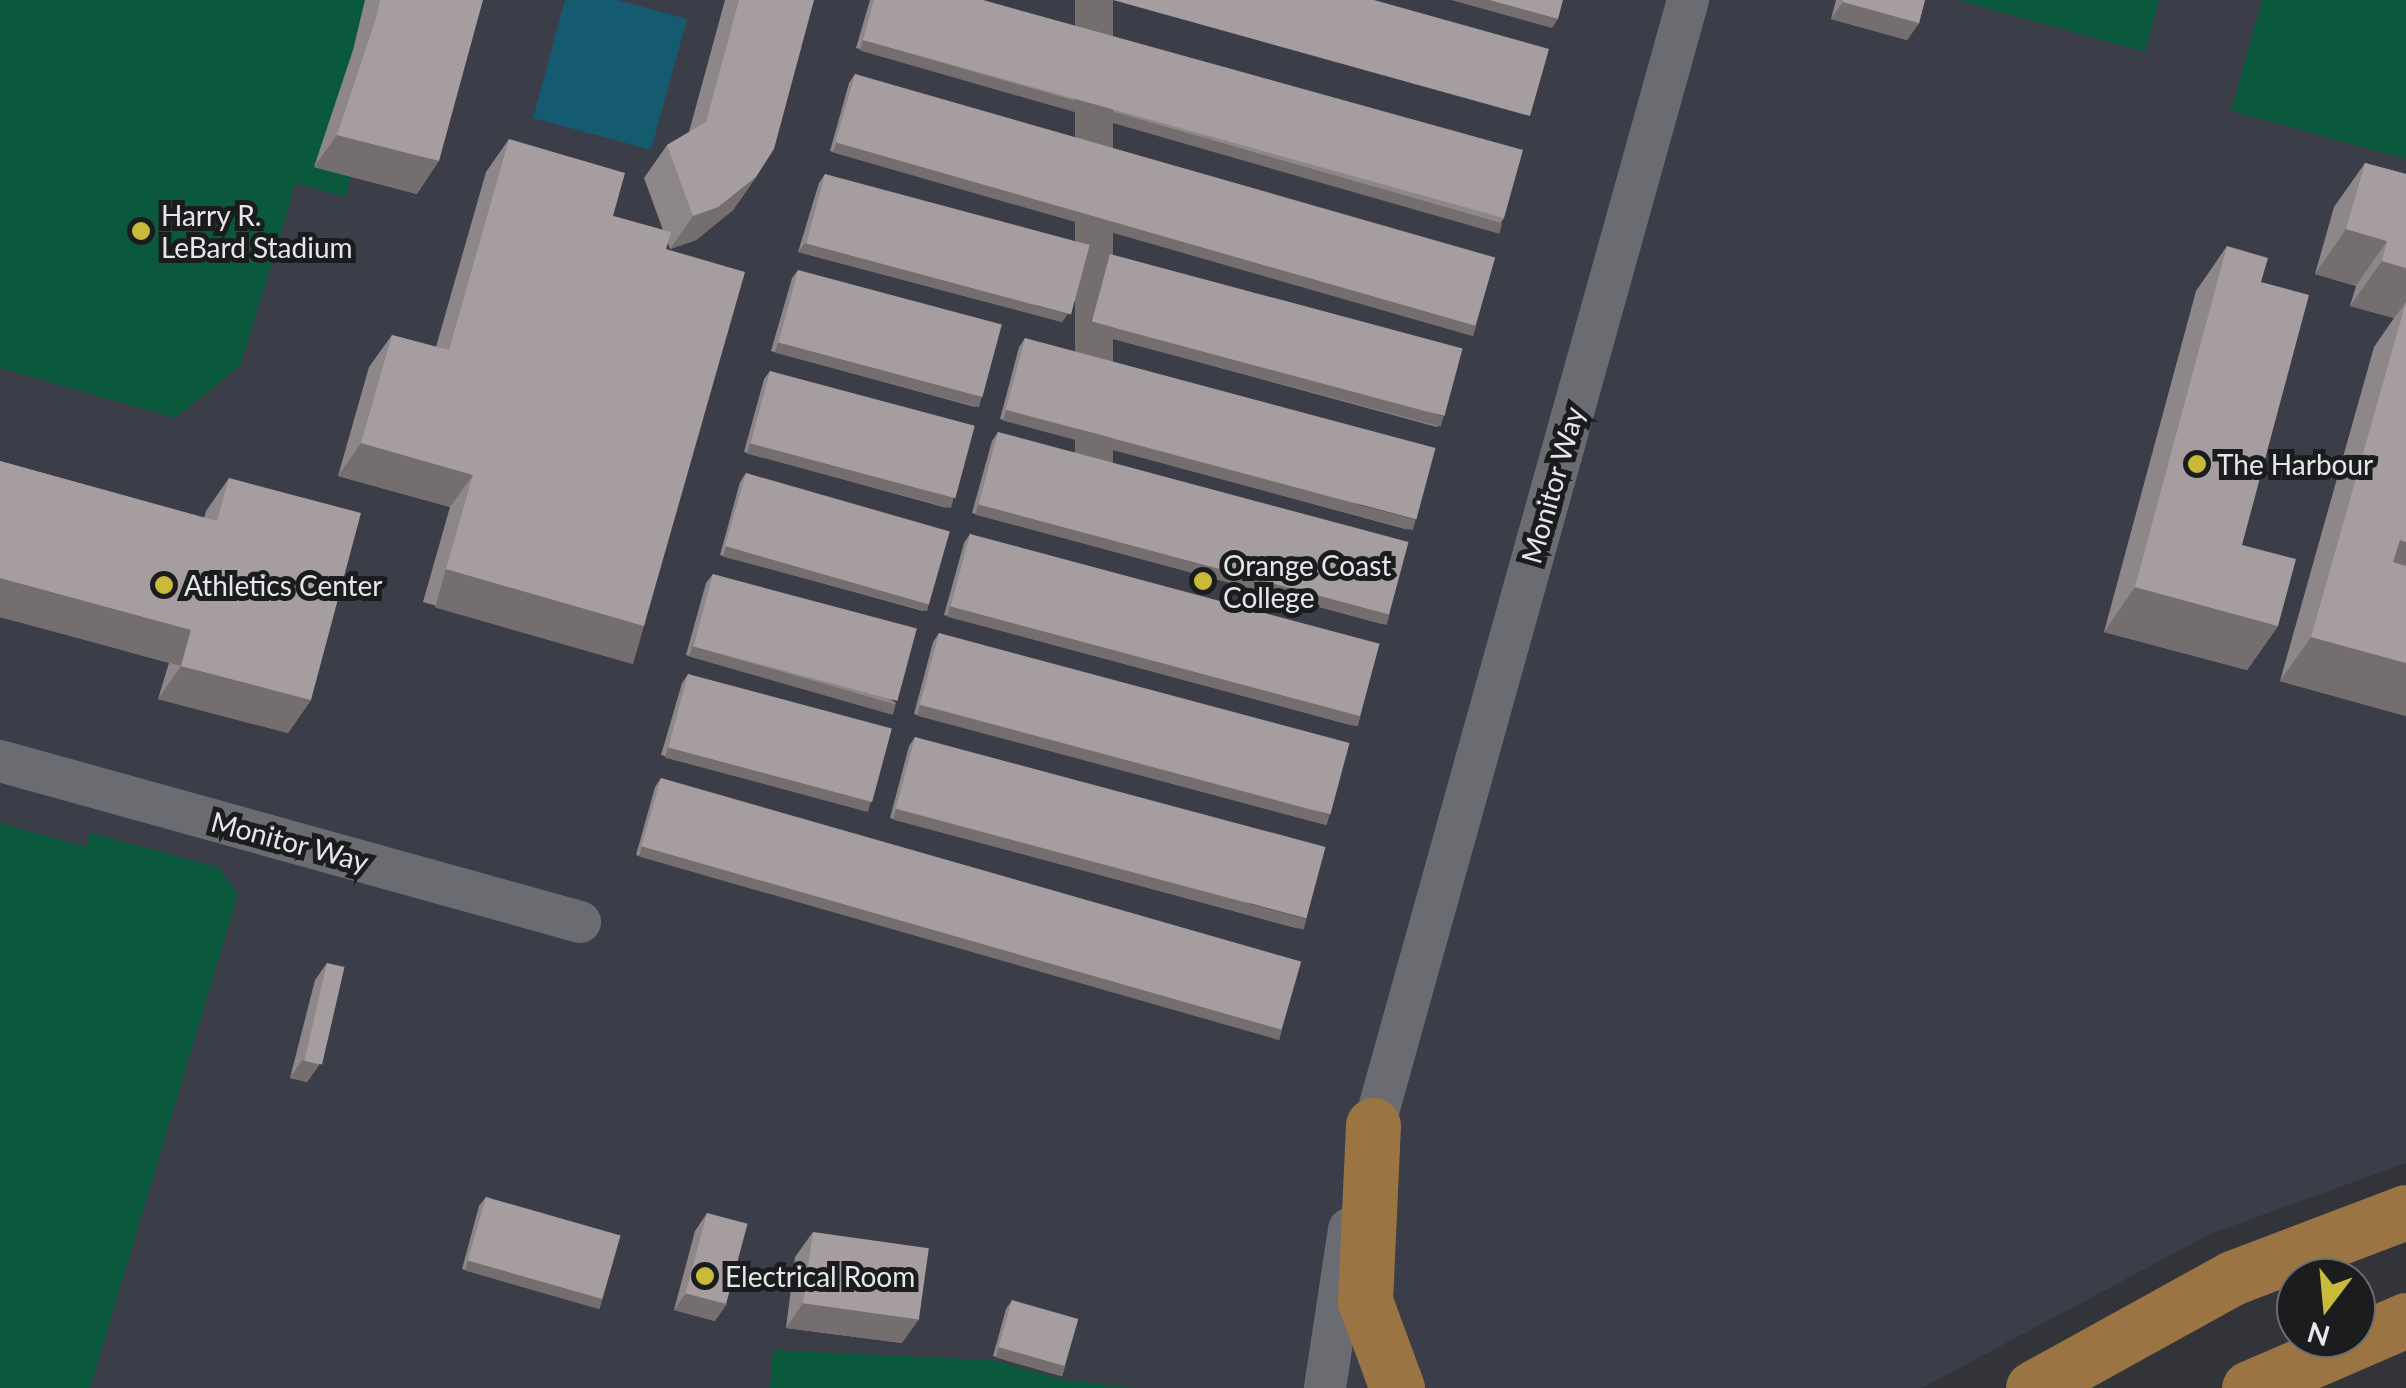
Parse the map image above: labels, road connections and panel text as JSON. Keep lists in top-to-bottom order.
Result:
{
  "streets": {
    "street": ["Monitor Way"]
  },
  "places": [
    "Harry R. LeBard Stadium",
    "The Harbour",
    "Orange Coast College",
    "Athletics Center",
    "Electrical Room"
  ],
  "north": "bottom"
}
